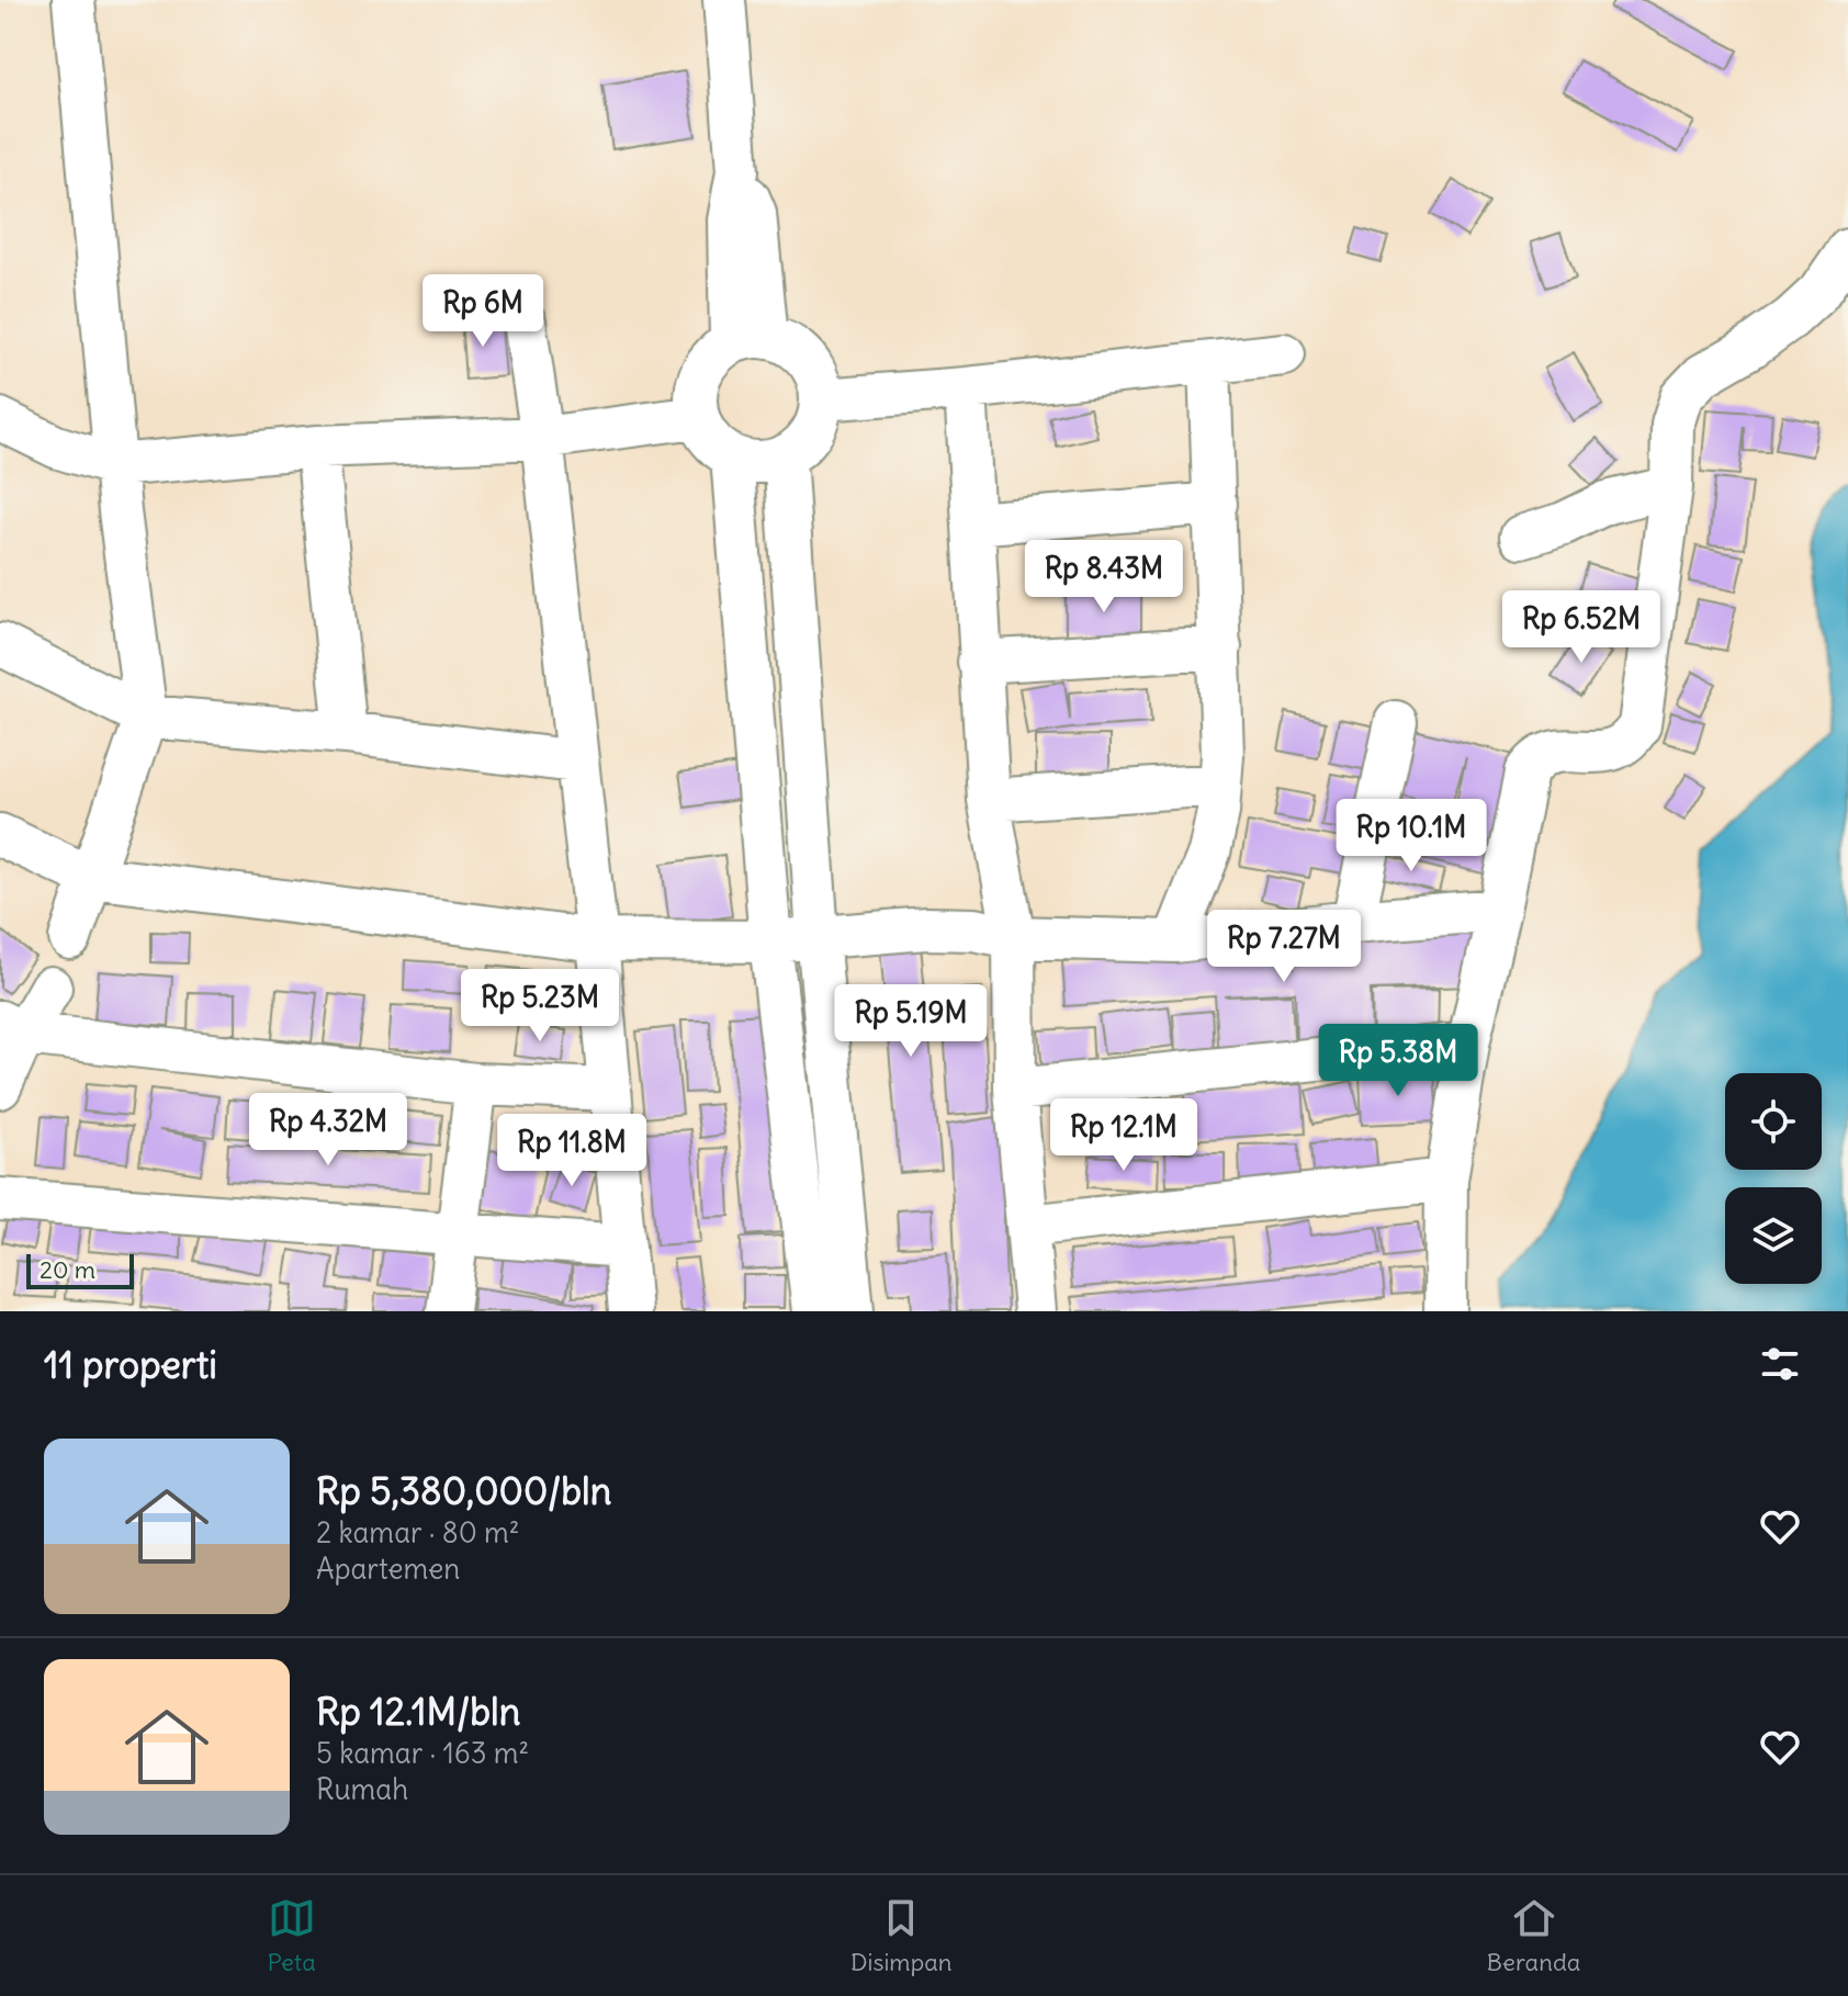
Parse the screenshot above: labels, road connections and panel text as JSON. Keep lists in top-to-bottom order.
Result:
{
  "scale_bar": "20 m",
  "page": {
    "price": [
      "Rp 6M",
      "Rp 8.43M",
      "Rp 6.52M",
      "Rp 10.1M",
      "Rp 7.27M",
      "Rp 5.23M",
      "Rp 5.19M",
      "Rp 5.38M",
      "Rp 4.32M",
      "Rp 12.1M",
      "Rp 11.8M"
    ],
    "scale": "20 m",
    "heading": "11 properti",
    "list": [
      {
        "name": "Rp 5,380,000/bln",
        "note": "2 kamar · 80 m² · Apartemen"
      },
      {
        "name": "Rp 12.1M/bln",
        "note": "5 kamar · 163 m² · Rumah"
      }
    ],
    "tabs": ["Peta", "Disimpan", "Beranda"]
  }
}
